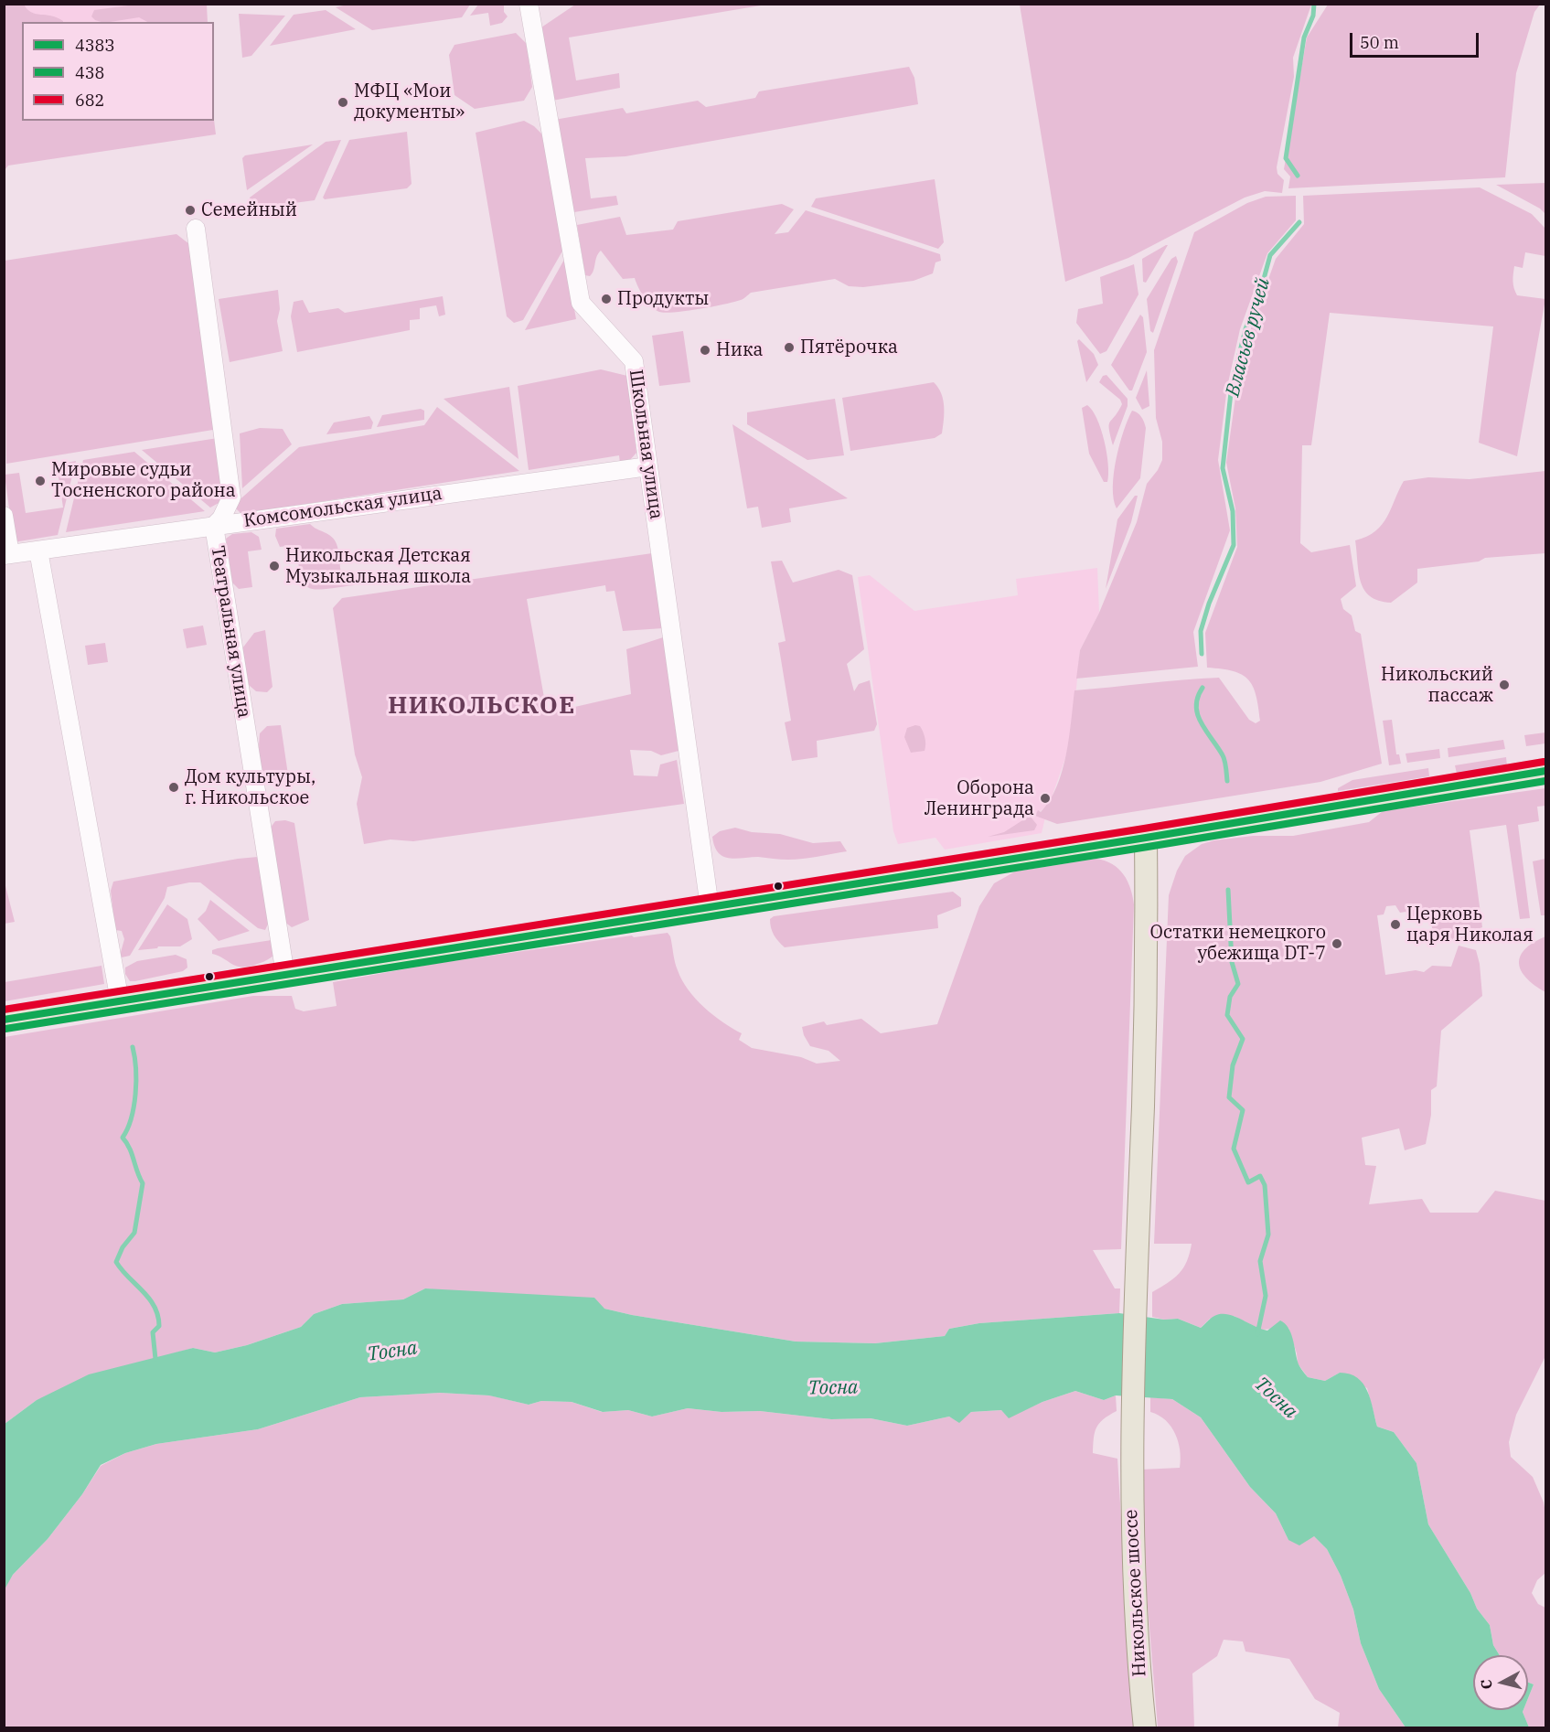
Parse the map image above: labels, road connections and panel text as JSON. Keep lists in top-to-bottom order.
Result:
{
  "streets": {
    "main road": ["Никольское шоссе"],
    "street": ["Школьная улица", "Комсомольская улица", "Театральная улица"]
  },
  "crossings": [
    ["Школьная улица", "Комсомольская улица"],
    ["Комсомольская улица", "Театральная улица"]
  ],
  "districts": ["НИКОЛЬСКОЕ"],
  "water": ["Власьев ручей", "Тосна"],
  "places": [
    "МФЦ «Мои документы»",
    "Семейный",
    "Продукты",
    "Пятёрочка",
    "Ника",
    "Мировые судьи Тосненского района",
    "Никольская Детская Музыкальная школа",
    "Никольский пассаж",
    "Дом культуры, г. Никольское",
    "Оборона Ленинграда",
    "Церковь царя Николая",
    "Остатки немецкого убежища DT-7"
  ],
  "lines": ["transit line 682", "transit line 438З", "transit line 438"],
  "legend": ["438З", "438", "682"],
  "scale_bar": "50 m",
  "north": "left"
}
